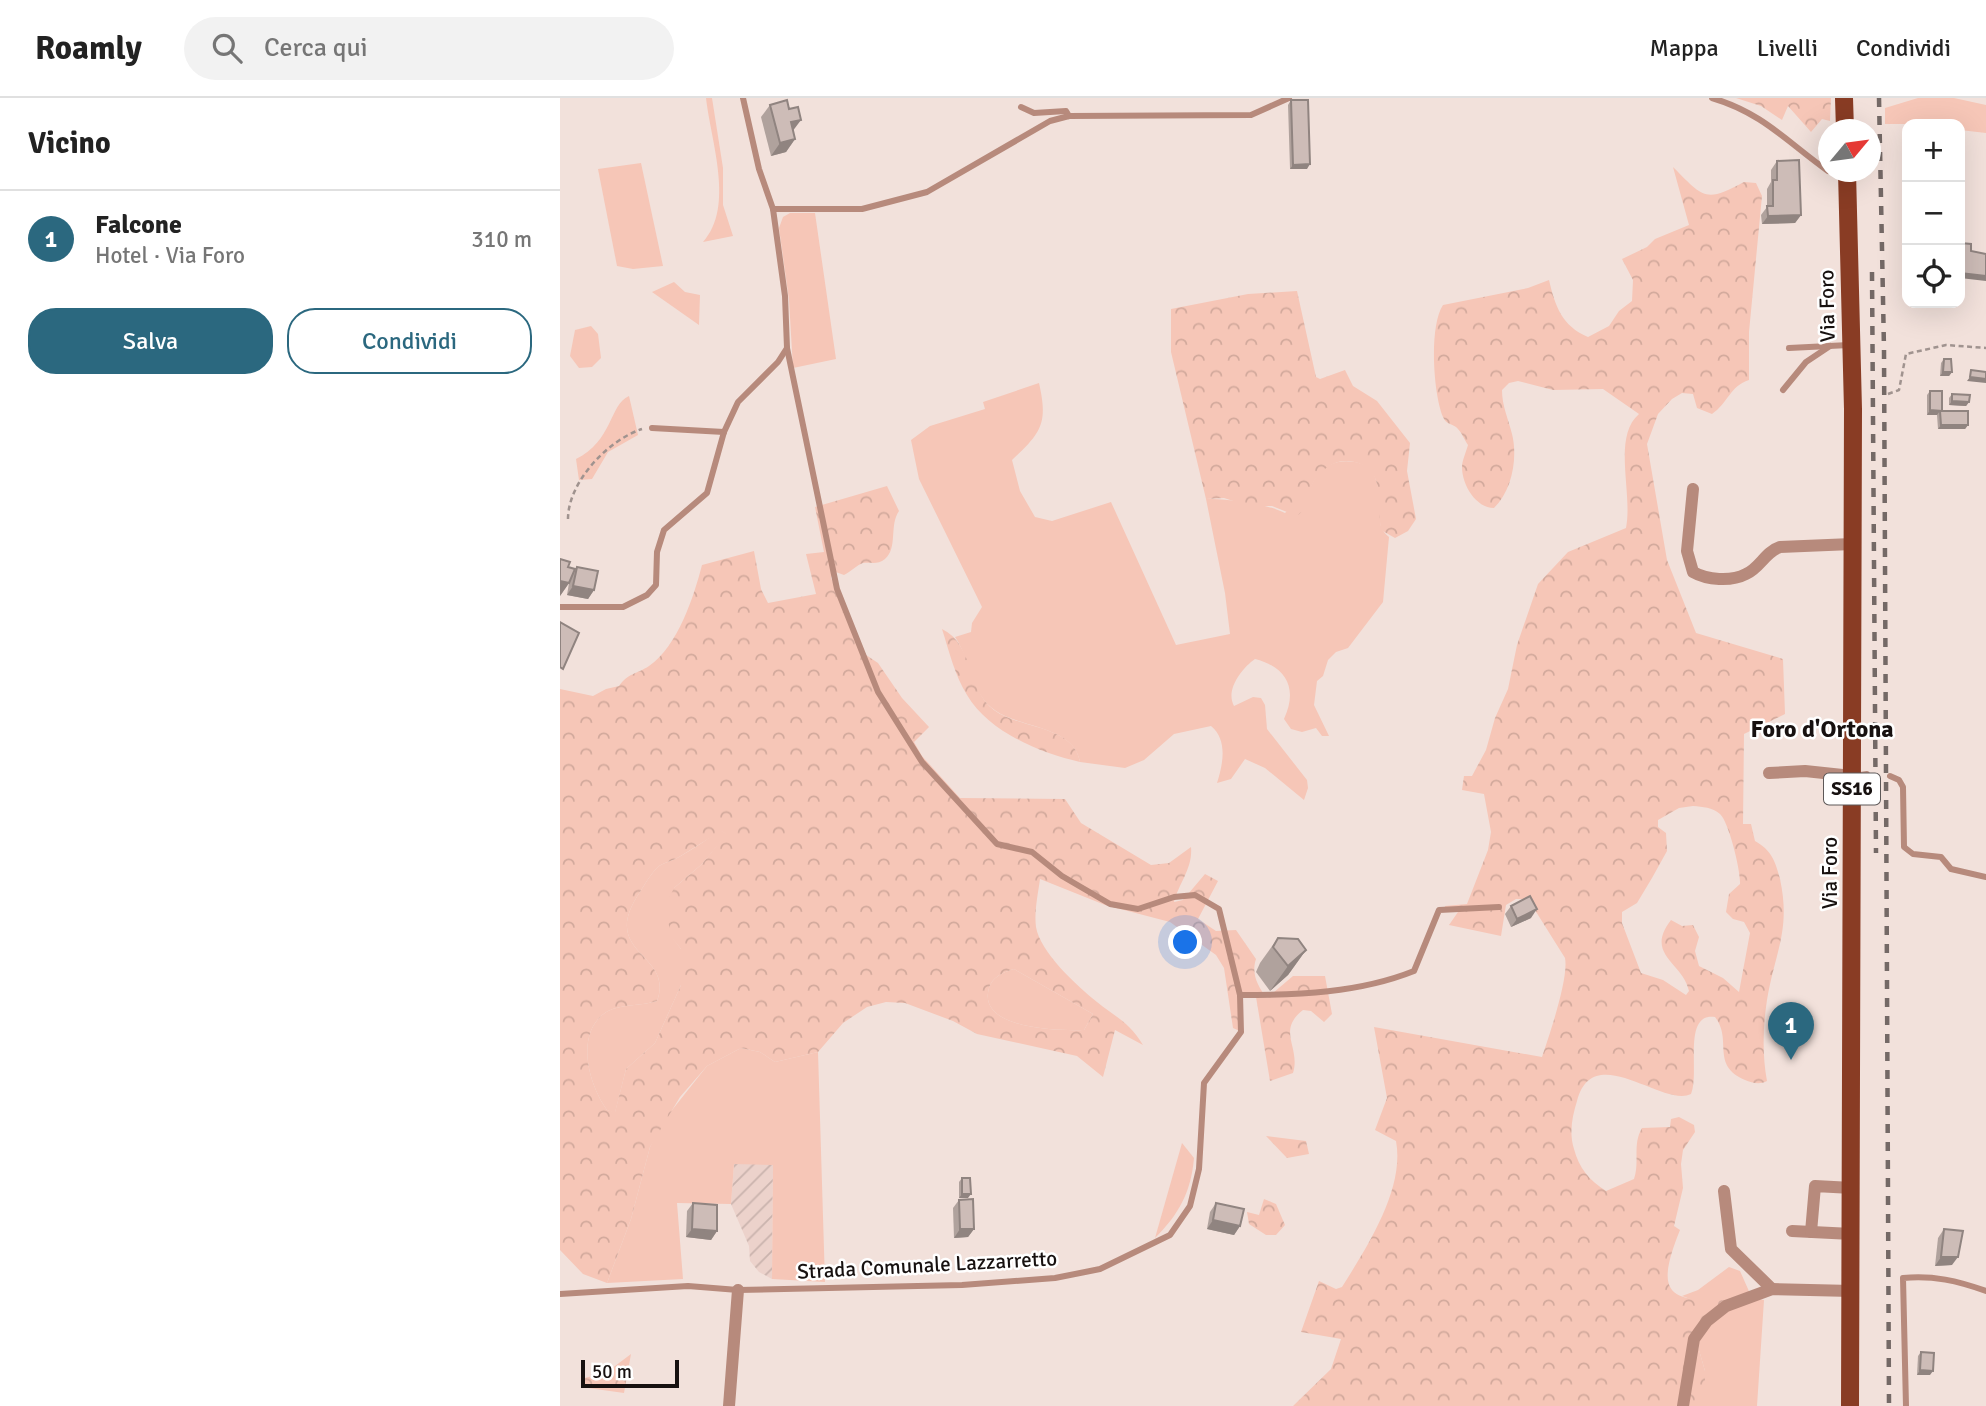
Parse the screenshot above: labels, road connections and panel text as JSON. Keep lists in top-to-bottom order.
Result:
{
  "streets": {
    "main road": ["Via Foro", "SS16"],
    "lane": ["Strada Comunale Lazzarretto"]
  },
  "districts": ["Foro d'Ortona"],
  "scale_bar": "50 m",
  "north": "top right",
  "page": {
    "header": "Roamly",
    "search": "Cerca qui",
    "nav": ["Mappa", "Livelli", "Condividi"],
    "heading": "Vicino",
    "map_buttons": ["+", "−"],
    "list": [
      {
        "mark": "1",
        "name": "Falcone",
        "note": "Hotel · Via Foro",
        "value": "310 m"
      }
    ],
    "buttons": ["Salva", "Condividi"],
    "pins": "1",
    "scale": "50 m"
  }
}
